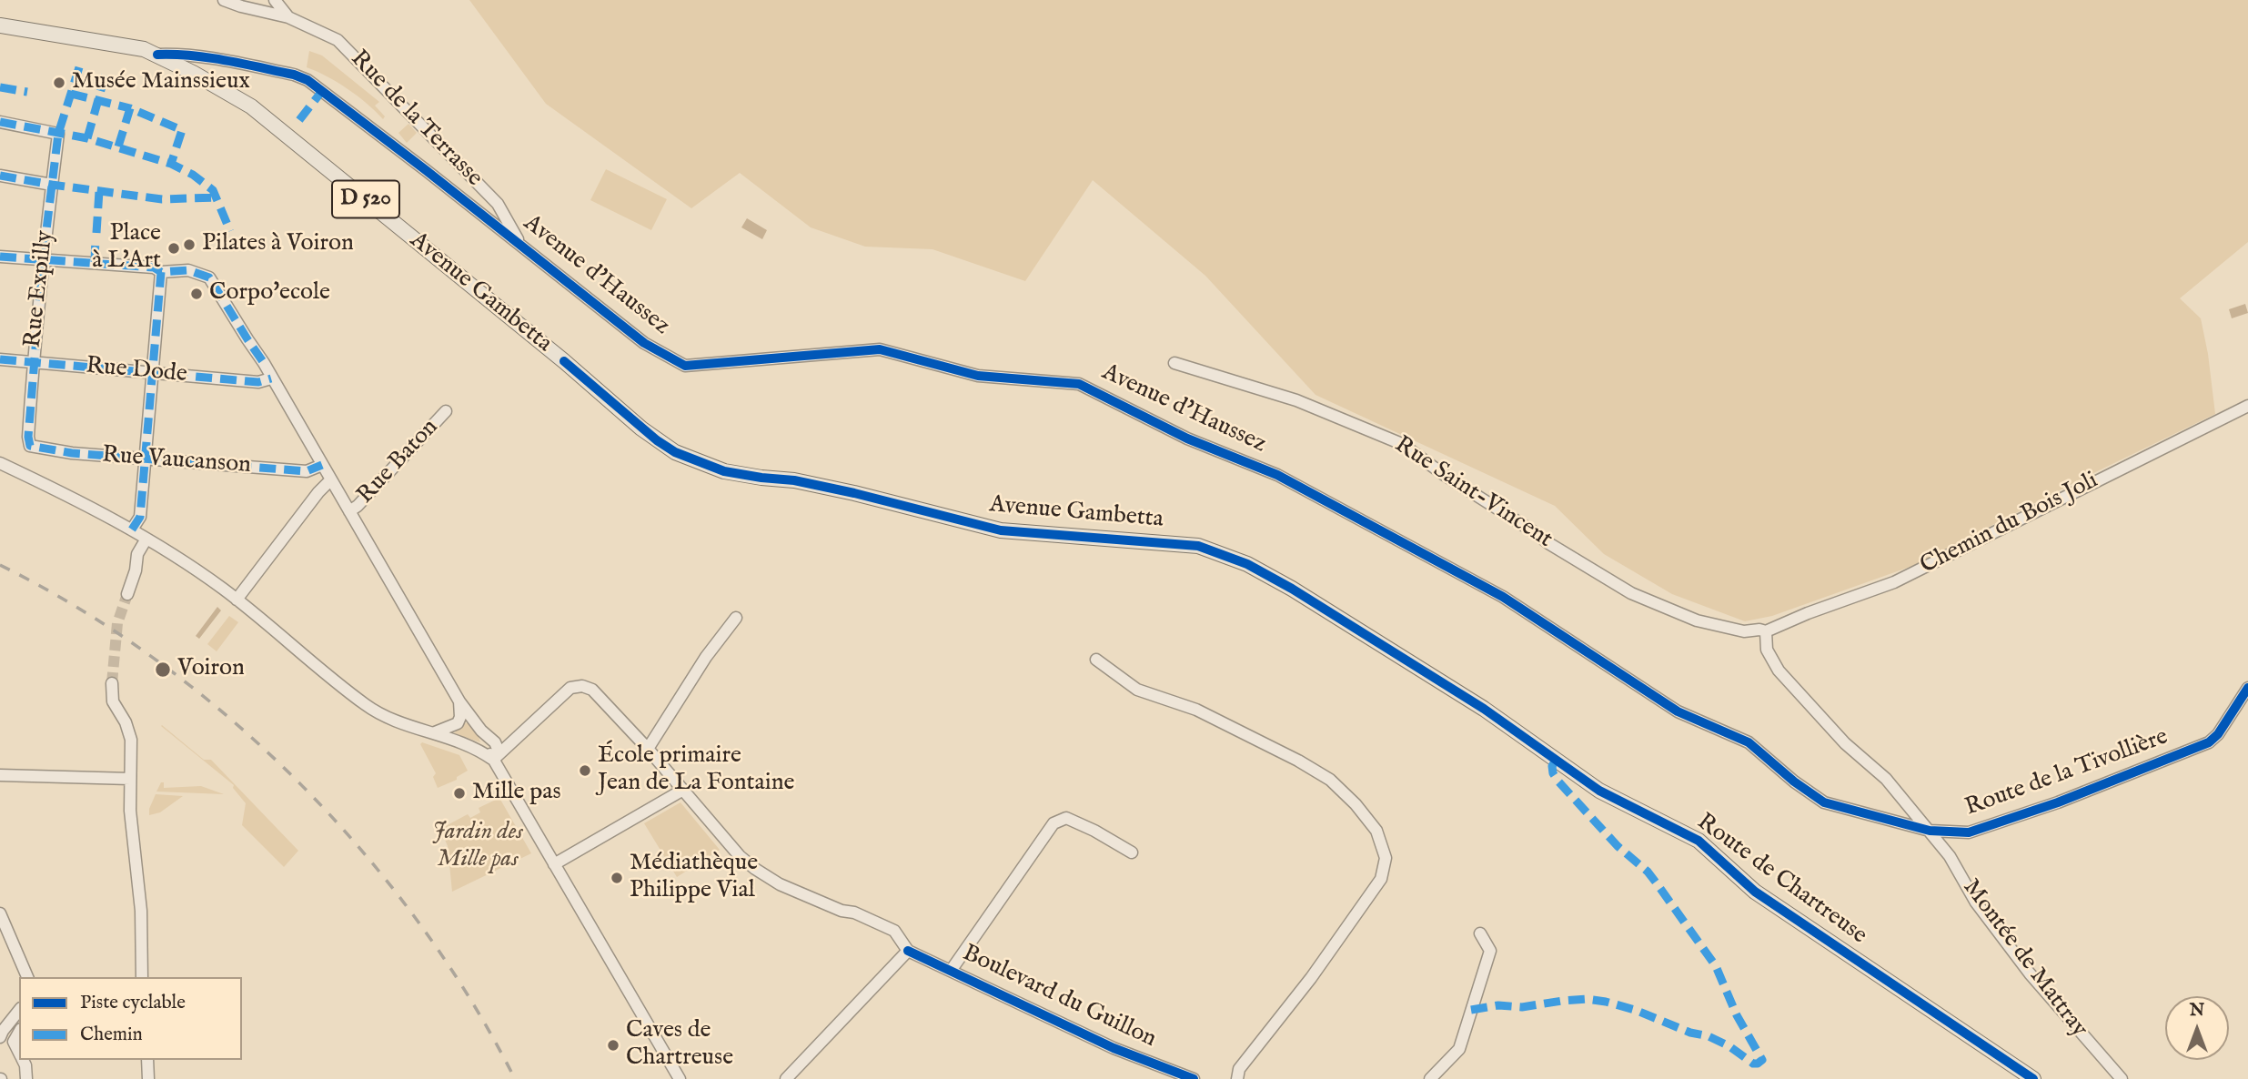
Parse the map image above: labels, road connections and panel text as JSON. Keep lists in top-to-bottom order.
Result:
{
  "streets": {
    "main road": ["D 520", "Avenue Gambetta", "Route de Chartreuse"],
    "street": [
      "Rue de la Terrasse",
      "Avenue d'Haussez",
      "Rue Expilly",
      "Rue Dode",
      "Rue Vaucanson",
      "Rue Baton",
      "Rue Saint-Vincent",
      "Chemin du Bois Joli",
      "Route de la Tivollière",
      "Montée de Mattray",
      "Boulevard du Guillon"
    ]
  },
  "crossings": [
    ["Rue de la Terrasse", "Avenue d'Haussez"],
    ["Avenue d'Haussez", "Avenue Gambetta"],
    ["Avenue d'Haussez", "Route de la Tivollière"],
    ["Rue Expilly", "Rue Dode"],
    ["Rue Expilly", "Rue Vaucanson"],
    ["Avenue Gambetta", "Route de Chartreuse"],
    ["Rue Saint-Vincent", "Chemin du Bois Joli"],
    ["Rue Saint-Vincent", "Montée de Mattray"],
    ["Chemin du Bois Joli", "Montée de Mattray"],
    ["Route de la Tivollière", "Montée de Mattray"]
  ],
  "parks": ["Jardin des Mille pas"],
  "places": [
    "Musée Mainssieux",
    "Pilates à Voiron",
    "Place à L'Art",
    "Corpo'ecole",
    "Voiron",
    "École primaire Jean de La Fontaine",
    "Mille pas",
    "Médiathèque Philippe Vial",
    "Caves de Chartreuse"
  ],
  "legend": ["Piste cyclable", "Chemin"],
  "north": "top"
}
